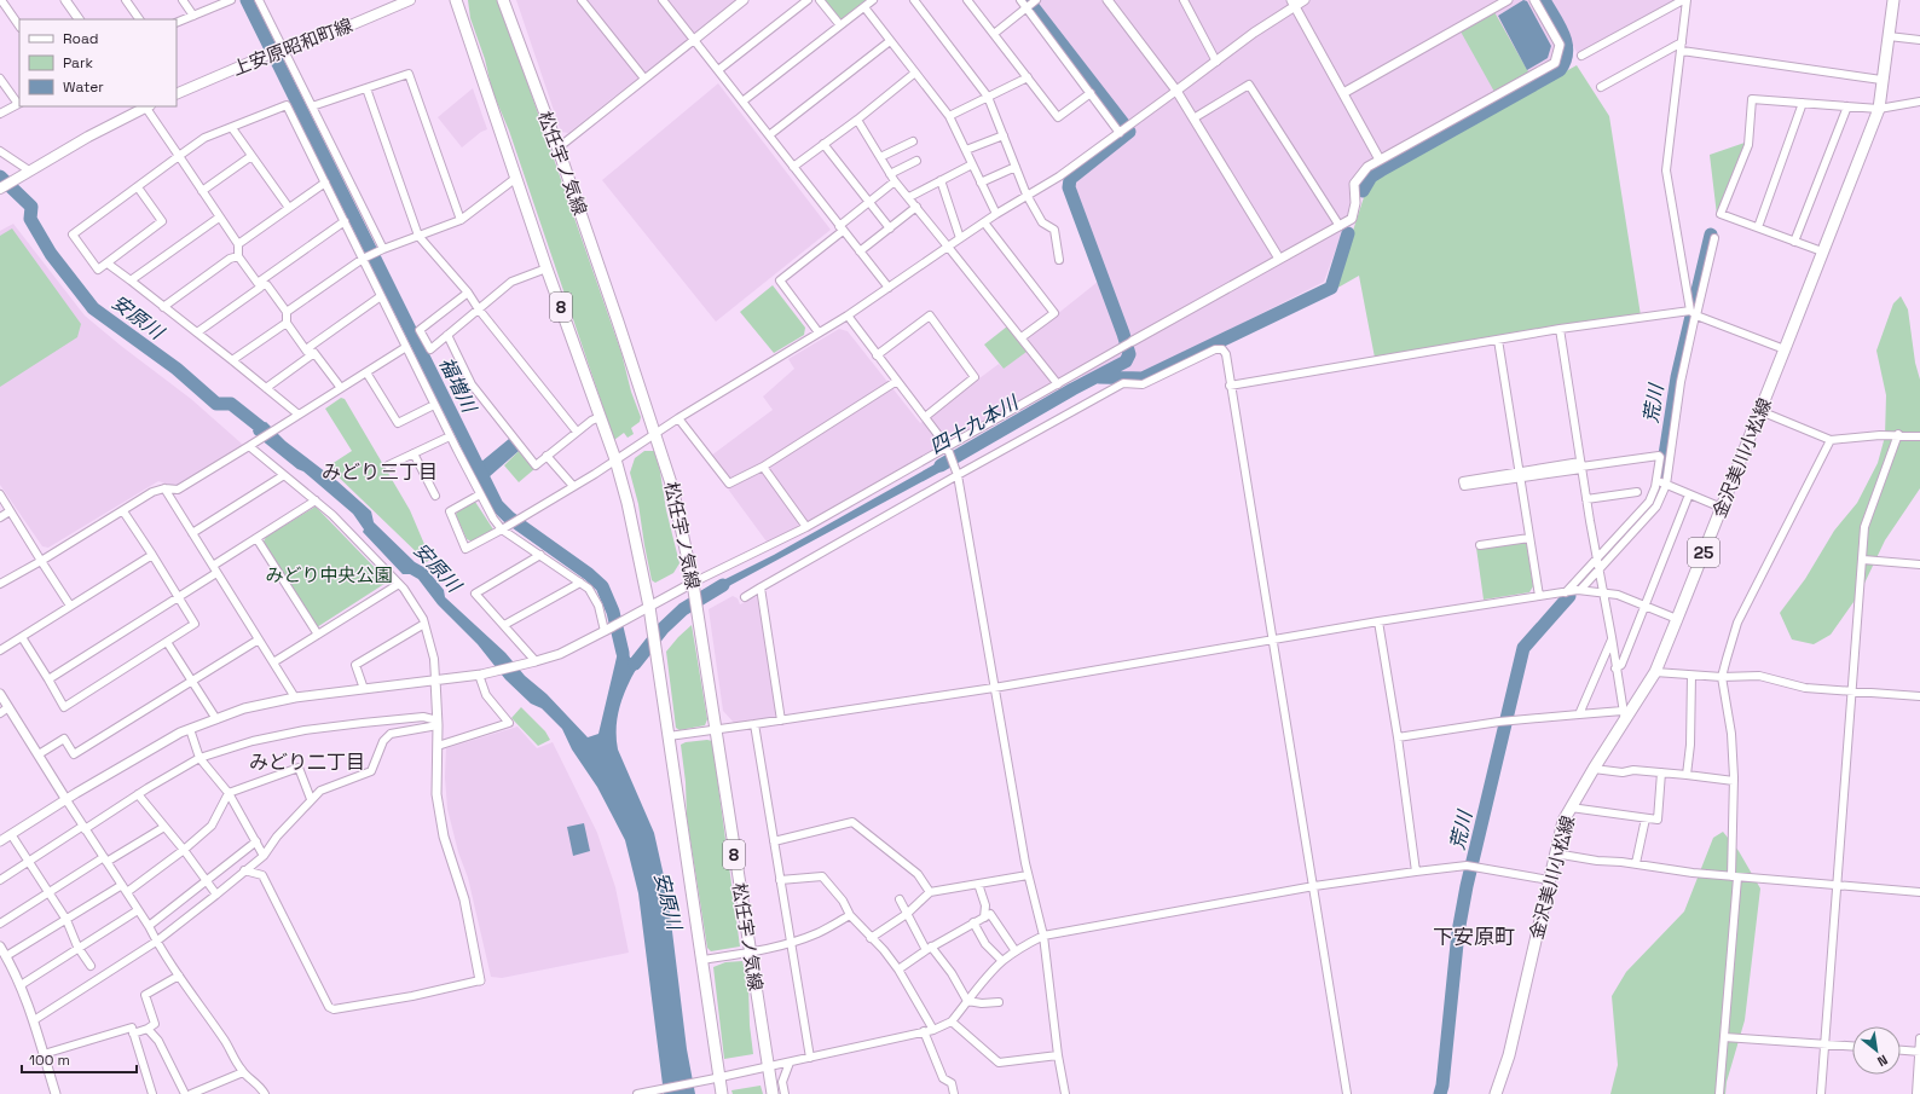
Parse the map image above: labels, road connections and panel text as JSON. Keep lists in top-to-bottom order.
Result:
{
  "streets": {
    "main road": [
      "上安原昭和町線",
      "松任宇ノ気線",
      "8",
      "金沢美川小松線",
      "25"
    ]
  },
  "districts": ["みどり三丁目", "みどり二丁目", "下安原町"],
  "water": [
    "安原川",
    "福増川",
    "荒川",
    "四十九本川"
  ],
  "parks": ["みどり中央公園"],
  "legend": ["Road", "Park", "Water"],
  "scale_bar": "100 m",
  "north": "bottom right"
}
